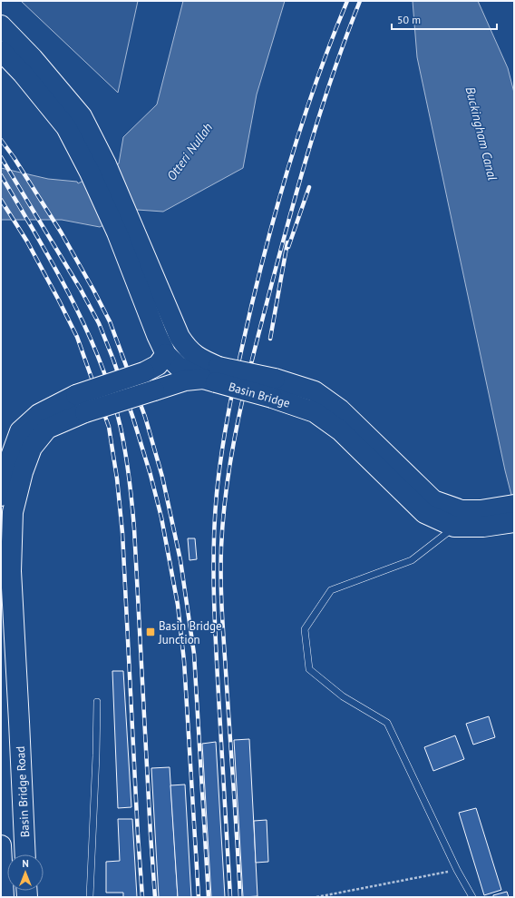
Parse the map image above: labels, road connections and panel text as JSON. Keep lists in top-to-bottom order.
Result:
{
  "streets": {
    "main road": ["Basin Bridge", "Basin Bridge Road"]
  },
  "water": ["Buckingham Canal", "Otteri Nullah"],
  "places": {
    "transit": ["Basin Bridge Junction"]
  },
  "scale_bar": "50 m",
  "north": "top"
}
